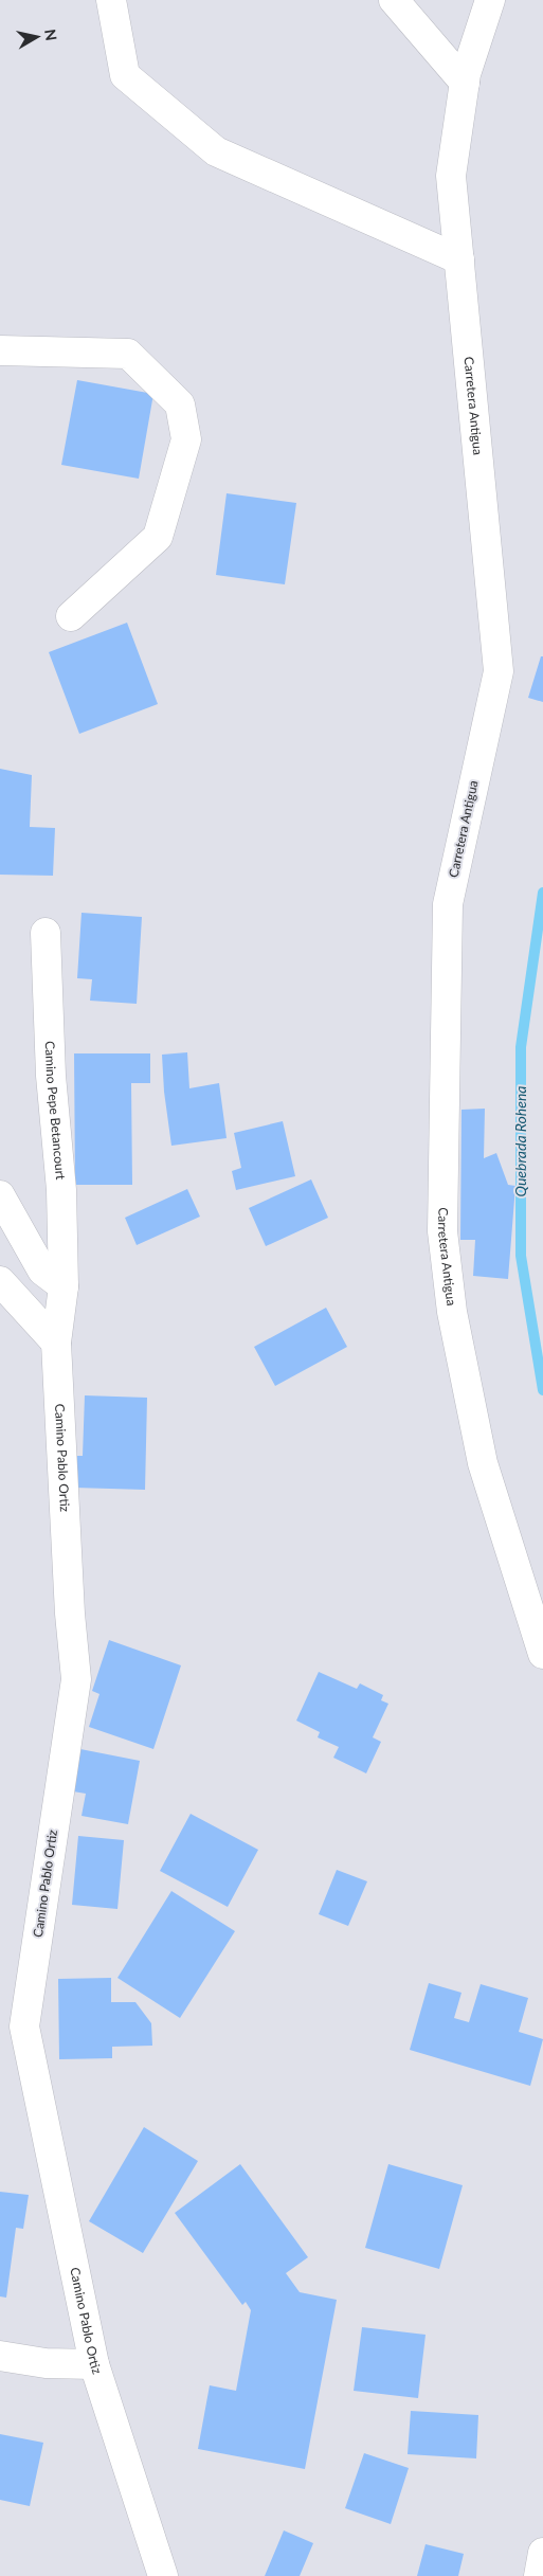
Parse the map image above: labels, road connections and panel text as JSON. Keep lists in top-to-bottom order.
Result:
{
  "streets": {
    "street": ["Carretera Antigua", "Camino Pepe Betancourt", "Camino Pablo Ortiz"]
  },
  "crossings": [
    ["Camino Pepe Betancourt", "Camino Pablo Ortiz"]
  ],
  "water": ["Quebrada Rohena"],
  "north": "right"
}
